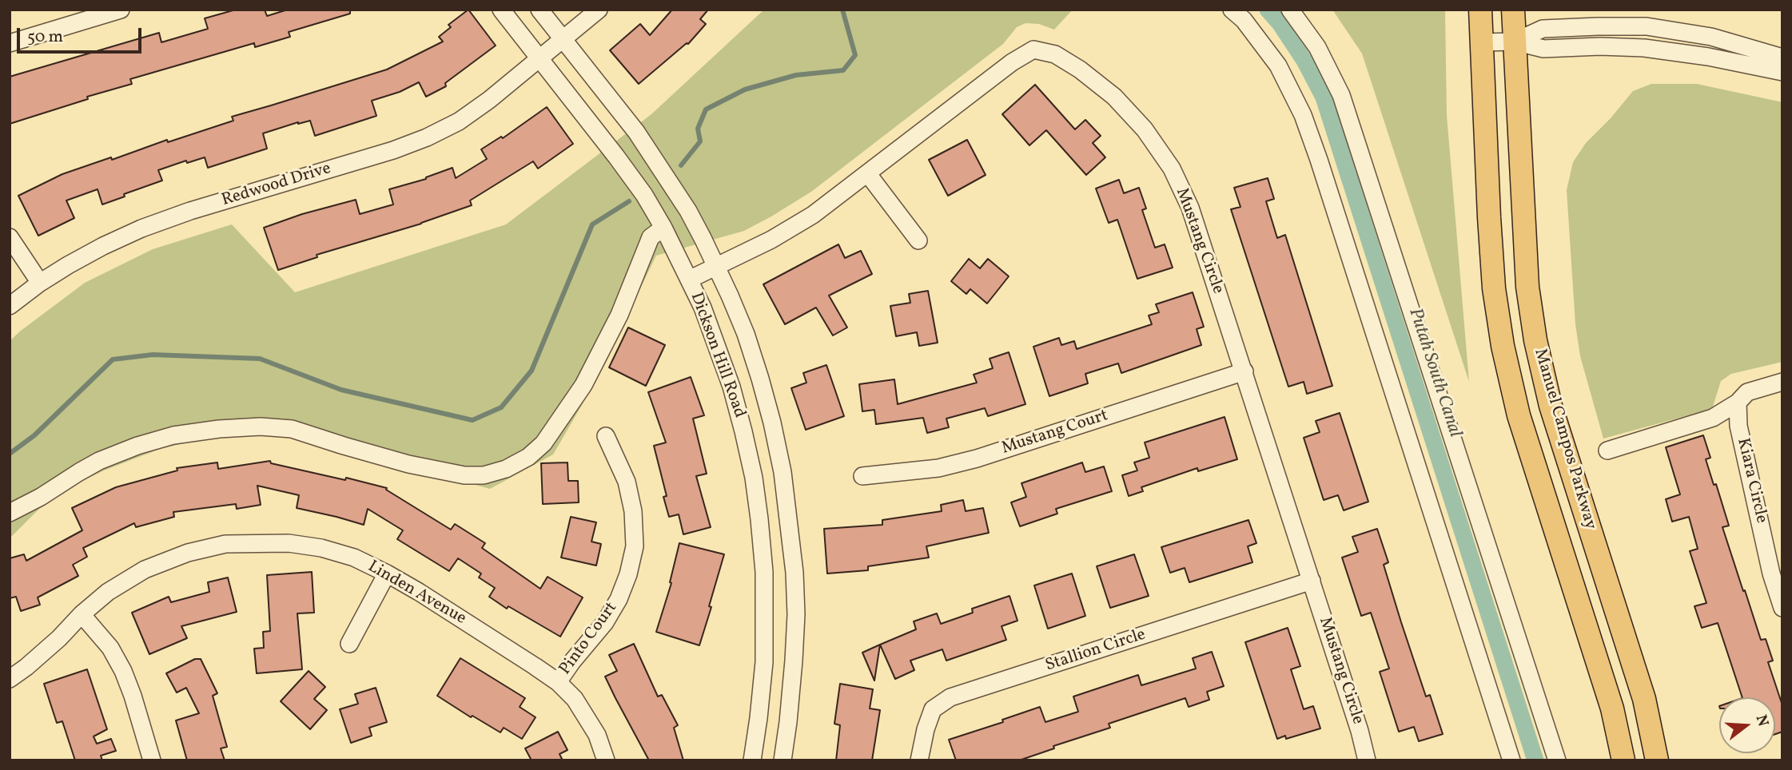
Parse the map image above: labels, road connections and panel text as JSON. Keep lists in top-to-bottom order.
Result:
{
  "streets": {
    "main road": ["Manuel Campos Parkway"],
    "street": [
      "Redwood Drive",
      "Mustang Circle",
      "Dickson Hill Road",
      "Mustang Court",
      "Kiara Circle",
      "Linden Avenue",
      "Pinto Court",
      "Stallion Circle"
    ]
  },
  "crossings": [
    ["Redwood Drive", "Dickson Hill Road"],
    ["Mustang Circle", "Dickson Hill Road"],
    ["Mustang Circle", "Mustang Court"],
    ["Mustang Circle", "Stallion Circle"],
    ["Linden Avenue", "Pinto Court"]
  ],
  "water": ["Putah South Canal"],
  "scale_bar": "50 m",
  "north": "right"
}
